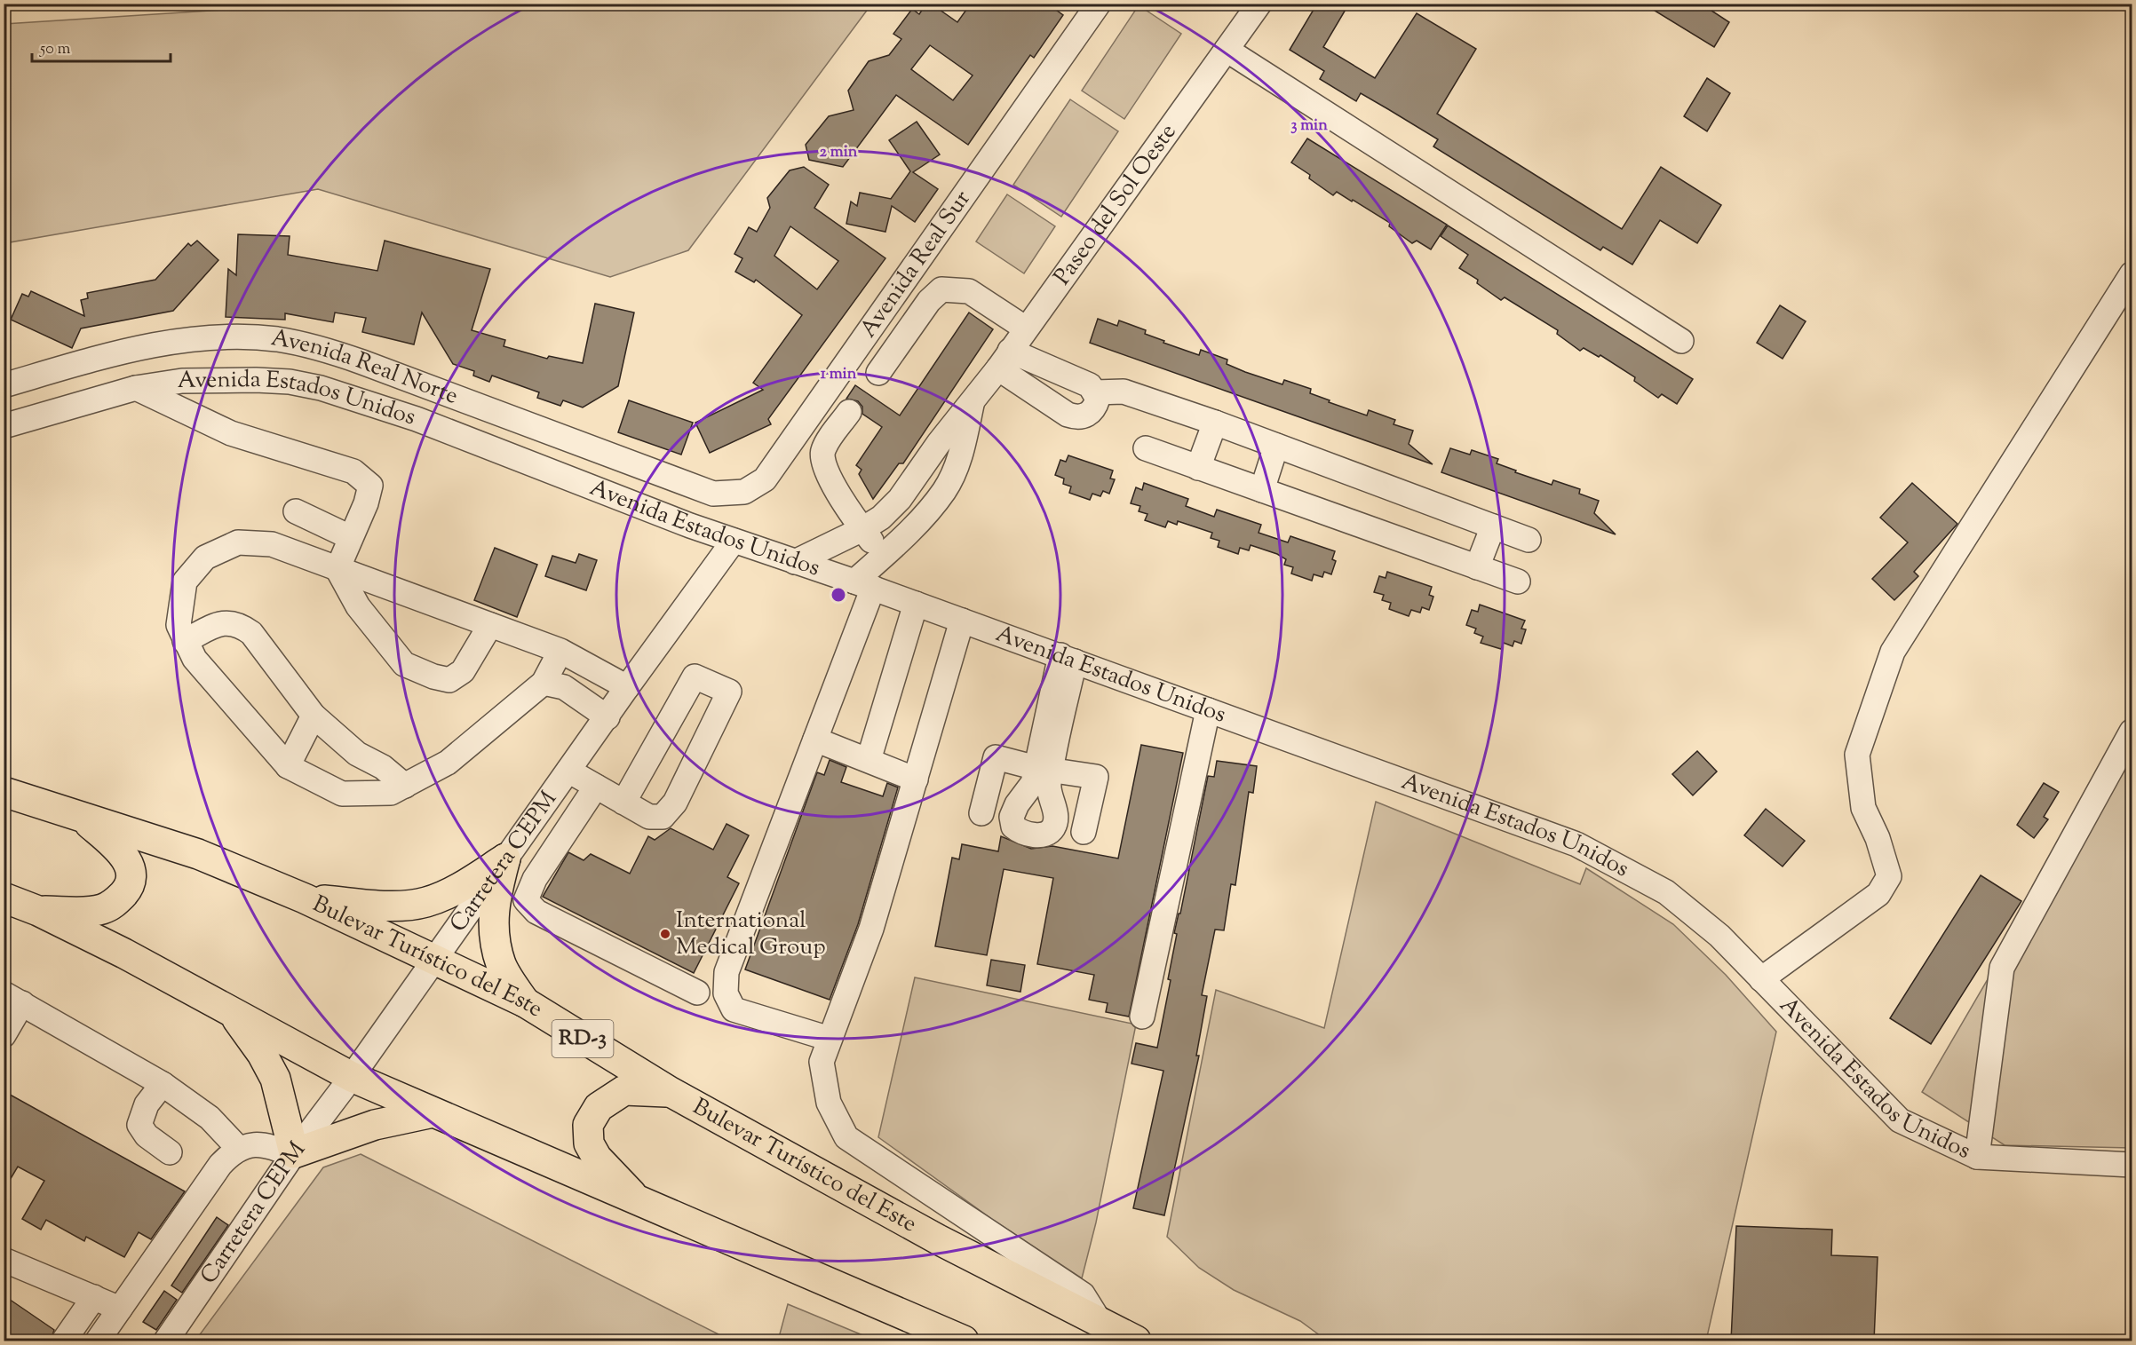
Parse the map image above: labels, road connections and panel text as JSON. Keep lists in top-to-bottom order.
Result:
{
  "streets": {
    "highway": ["Bulevar Turístico del Este", "RD-3"],
    "street": [
      "Paseo del Sol Oeste",
      "Avenida Real Sur",
      "Avenida Real Norte",
      "Avenida Estados Unidos",
      "Carretera CEPM"
    ]
  },
  "crossings": [
    ["Paseo del Sol Oeste", "Avenida Estados Unidos"],
    ["Avenida Real Sur", "Avenida Real Norte"],
    ["Avenida Estados Unidos", "Carretera CEPM"],
    ["Carretera CEPM", "Bulevar Turístico del Este"]
  ],
  "places": ["International Medical Group"],
  "scale_bar": "50 m",
  "rings": ["3 min", "2 min", "1 min"]
}
